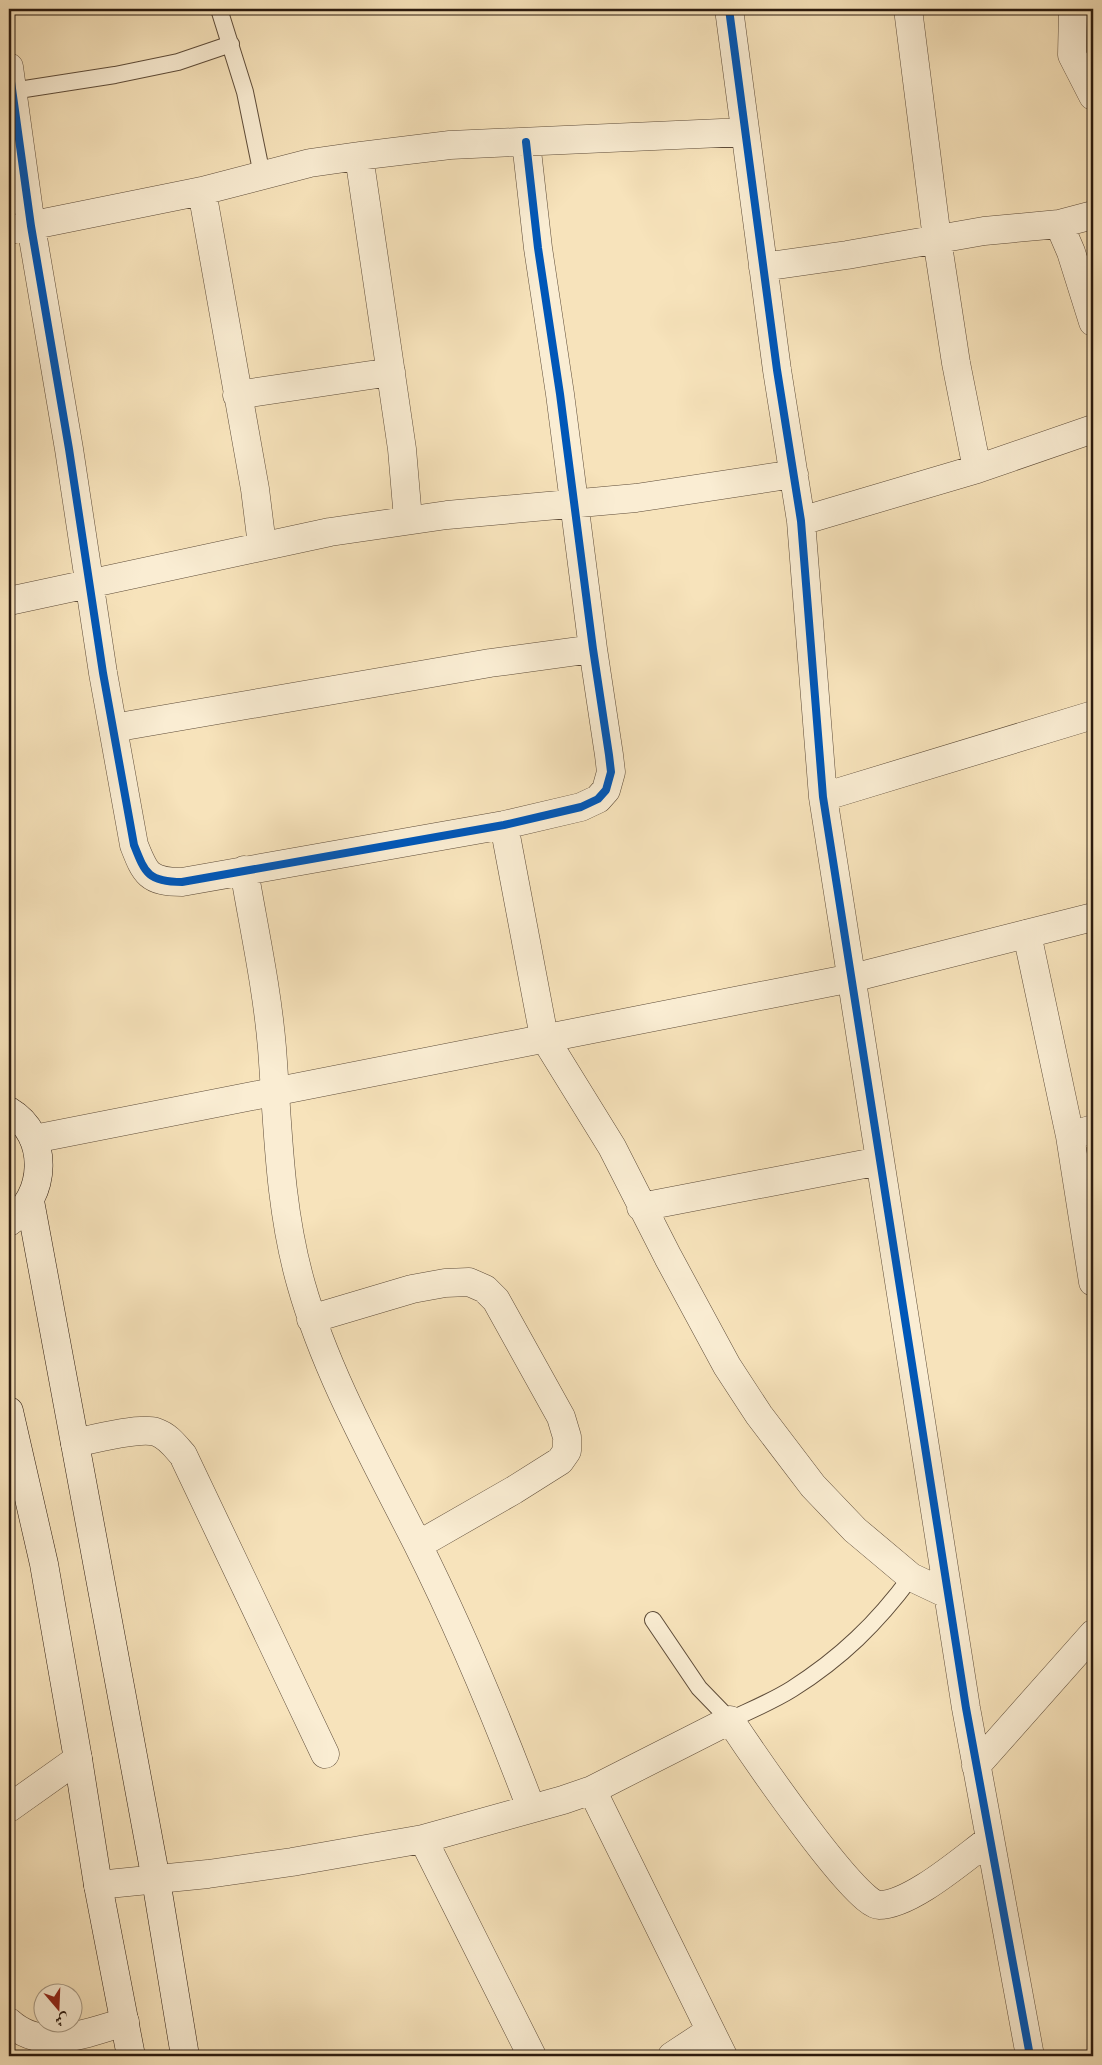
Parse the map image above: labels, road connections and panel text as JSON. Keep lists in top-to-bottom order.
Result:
{
  "north": "bottom"
}
